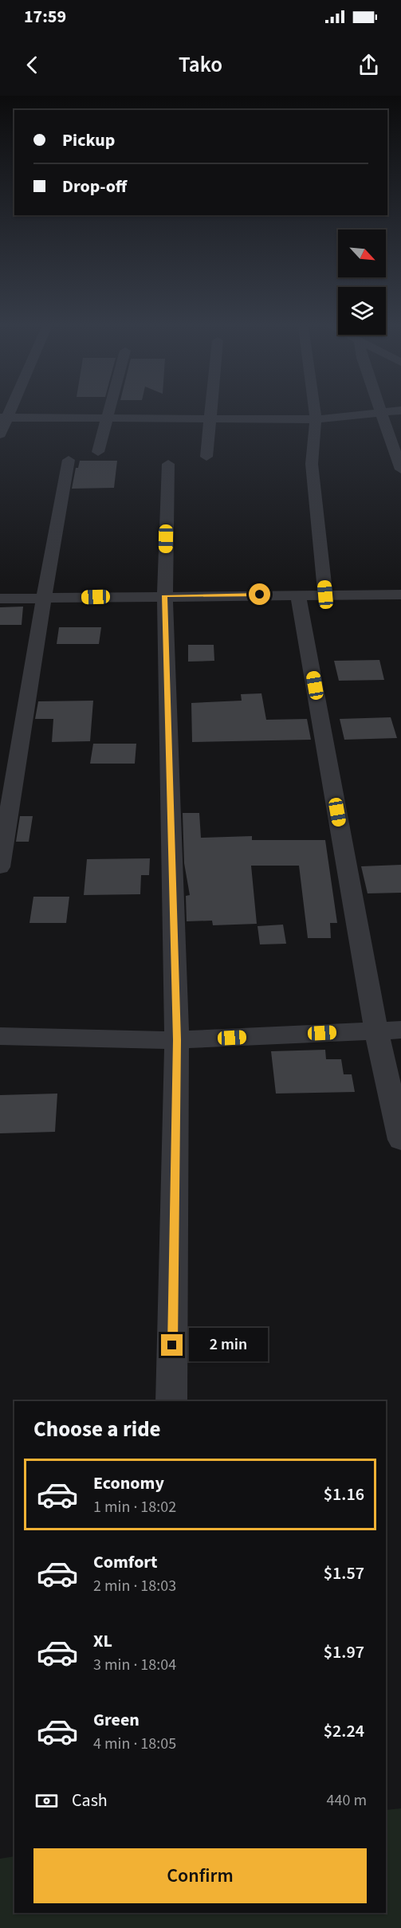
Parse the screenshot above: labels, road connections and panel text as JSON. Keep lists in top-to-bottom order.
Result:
{
  "north": "bottom right",
  "page": {
    "status": "17:59",
    "header": "Tako",
    "banner": ["Pickup", "Drop-off"],
    "bubble": "2 min",
    "heading": "Choose a ride",
    "list": [
      {
        "name": "Economy",
        "note": "1 min · 18:02",
        "value": "$1.16"
      },
      {
        "name": "Comfort",
        "note": "2 min · 18:03",
        "value": "$1.57"
      },
      {
        "name": "XL",
        "note": "3 min · 18:04",
        "value": "$1.97"
      },
      {
        "name": "Green",
        "note": "4 min · 18:05",
        "value": "$2.24"
      }
    ],
    "pay": ["Cash", "440 m"],
    "buttons": "Confirm"
  }
}
